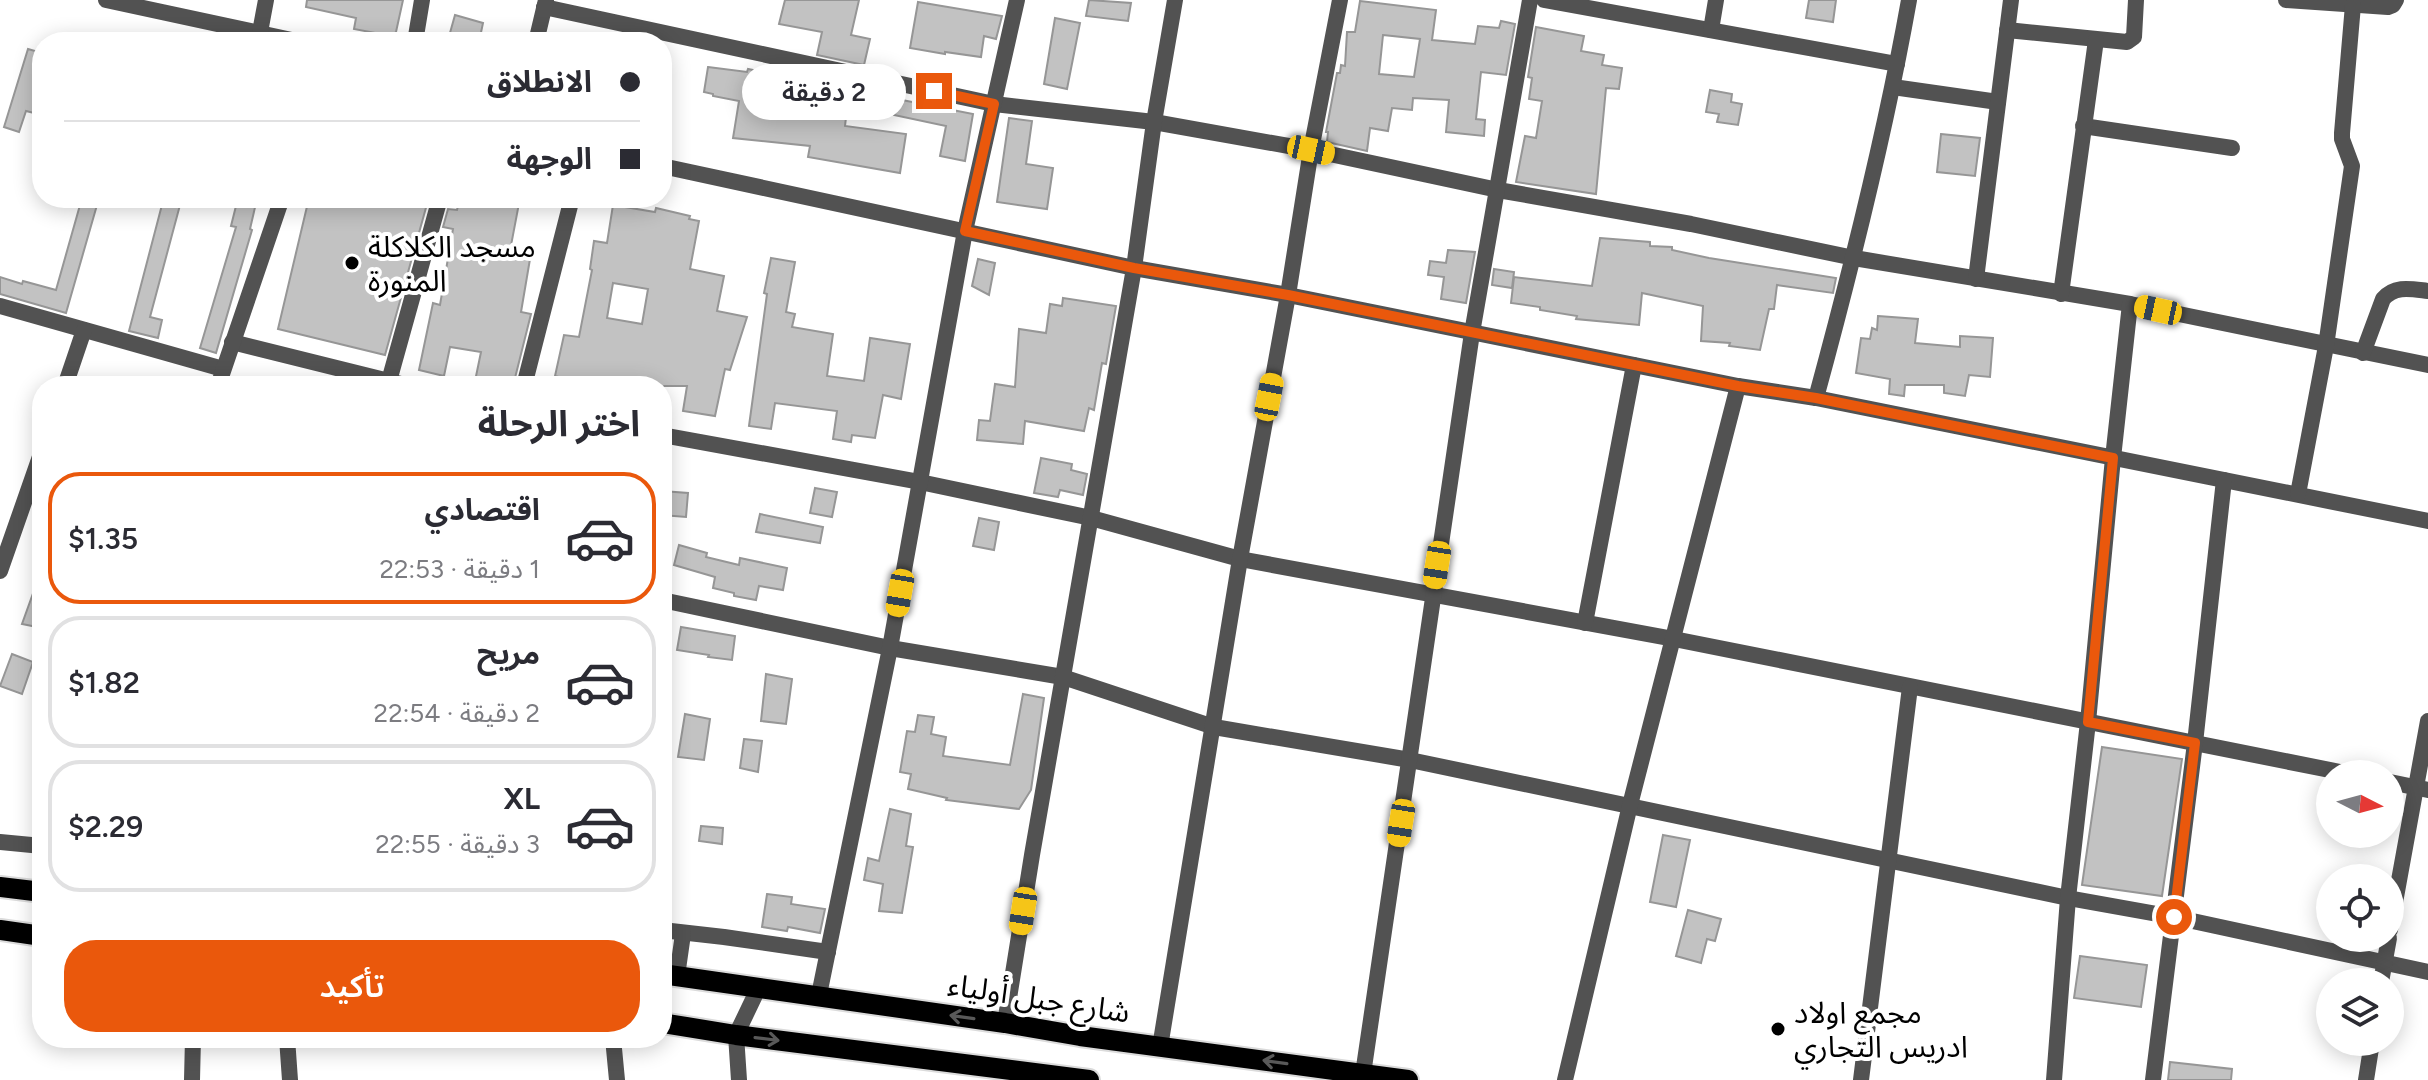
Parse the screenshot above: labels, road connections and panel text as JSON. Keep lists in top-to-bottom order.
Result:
{
  "streets": {
    "main road": ["شارع جبل أولياء"]
  },
  "places": ["مسجد الكلاكلة المنورة", "مجمع اولاد ادريس التجاري"],
  "north": "right",
  "page": {
    "banner": ["الانطلاق", "الوجهة"],
    "bubble": "2 دقيقة",
    "heading": "اختر الرحلة",
    "list": [
      {
        "name": "اقتصادي",
        "note": "1 دقيقة · 22:53",
        "value": "$1.35"
      },
      {
        "name": "مريح",
        "note": "2 دقيقة · 22:54",
        "value": "$1.82"
      },
      {
        "name": "XL",
        "note": "3 دقيقة · 22:55",
        "value": "$2.29"
      }
    ],
    "buttons": "تأكيد"
  }
}
